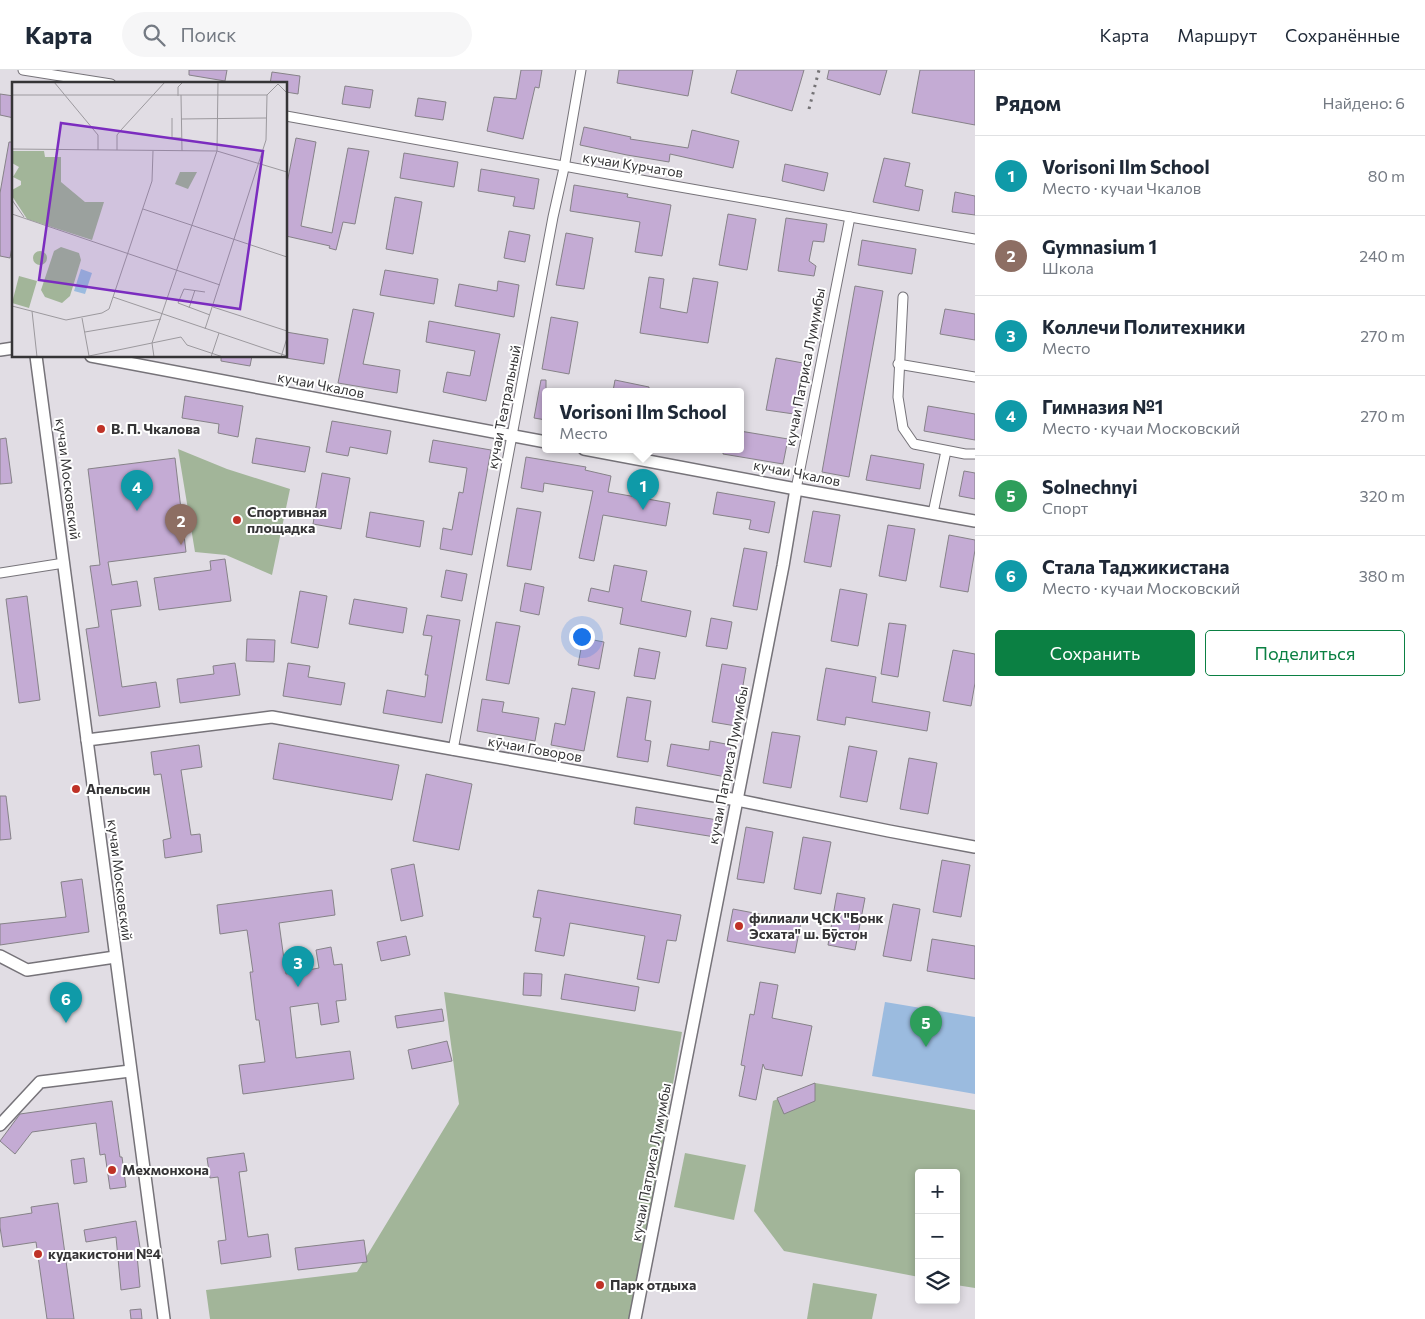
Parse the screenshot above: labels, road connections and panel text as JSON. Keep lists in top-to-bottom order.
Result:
{
  "streets": {
    "street": [
      "кучаи Курчатов",
      "кучаи Патриса Лумумбы",
      "кучаи Чкалов",
      "кучаи Театральный",
      "кучаи Московский",
      "кӯчаи Говоров"
    ]
  },
  "crossings": [
    ["кучаи Курчатов", "кучаи Патриса Лумумбы"],
    ["кучаи Курчатов", "кучаи Театральный"],
    ["кучаи Патриса Лумумбы", "кучаи Чкалов"],
    ["кучаи Патриса Лумумбы", "кӯчаи Говоров"],
    ["кучаи Чкалов", "кучаи Театральный"],
    ["кучаи Театральный", "кӯчаи Говоров"],
    ["кучаи Московский", "кӯчаи Говоров"]
  ],
  "places": [
    "В. П. Чкалова",
    "Спортивная площадка",
    "Апельсин",
    "филиали ҶСК \"Бонк Эсхата\" ш. Бӯстон",
    "Мехмонхона",
    "кудакистони №4",
    "Парк отдыха"
  ],
  "page": {
    "header": "Карта",
    "search": "Поиск",
    "nav": ["Карта", "Маршрут", "Сохранённые"],
    "heading": ["Рядом", "Найдено: 6"],
    "list": [
      {
        "mark": "1",
        "name": "Vorisoni Ilm School",
        "note": "Место · кучаи Чкалов",
        "value": "80 m"
      },
      {
        "mark": "2",
        "name": "Gymnasium 1",
        "note": "Школа",
        "value": "240 m"
      },
      {
        "mark": "3",
        "name": "Коллечи Политехники",
        "note": "Место",
        "value": "270 m"
      },
      {
        "mark": "4",
        "name": "Гимназия №1",
        "note": "Место · кучаи Московский",
        "value": "270 m"
      },
      {
        "mark": "5",
        "name": "Solnechnyi",
        "note": "Спорт",
        "value": "320 m"
      },
      {
        "mark": "6",
        "name": "Стала Таджикистана",
        "note": "Место · кучаи Московский",
        "value": "380 m"
      }
    ],
    "popup": ["Vorisoni Ilm School", "Место"],
    "pins": [
      "1",
      "4",
      "2",
      "3",
      "6",
      "5"
    ],
    "buttons": ["Сохранить", "Поделиться"],
    "map_buttons": ["+", "−"]
  }
}
